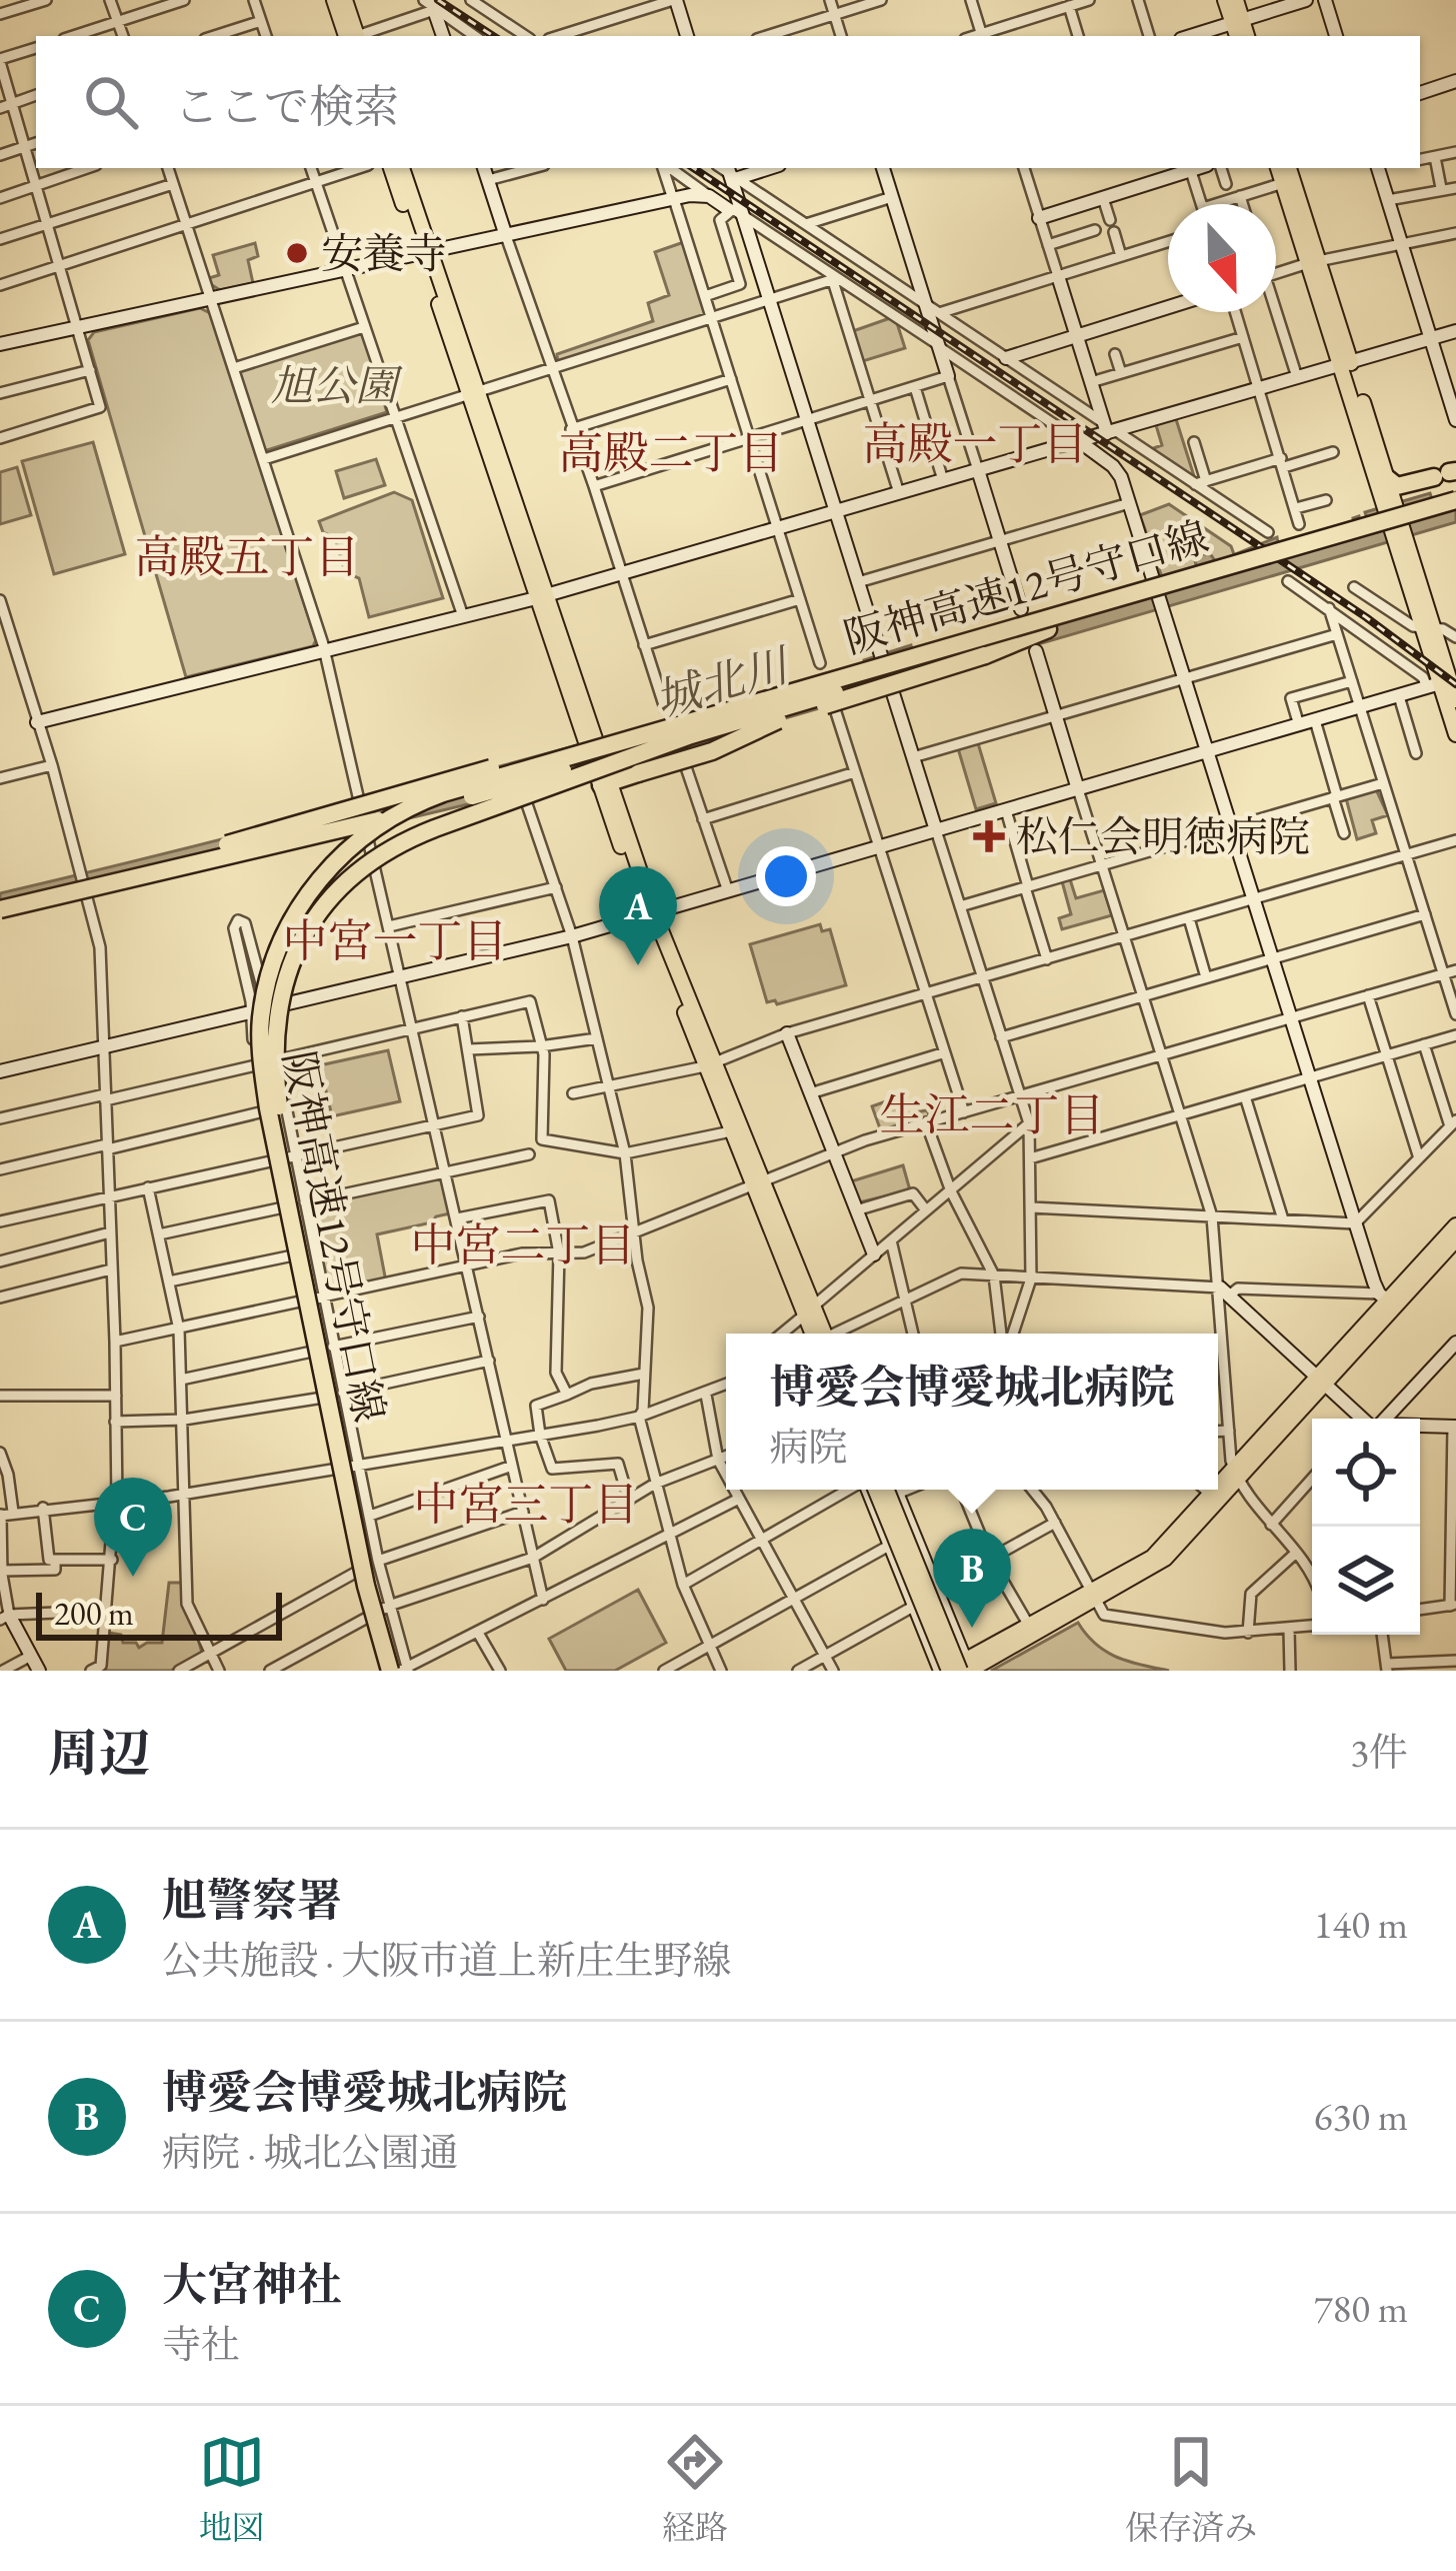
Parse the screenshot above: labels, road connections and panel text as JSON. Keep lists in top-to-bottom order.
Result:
{
  "streets": {
    "highway": ["阪神高速12号守口線"]
  },
  "districts": [
    "高殿一丁目",
    "高殿二丁目",
    "高殿五丁目",
    "中宮一丁目",
    "生江二丁目",
    "中宮二丁目",
    "中宮三丁目"
  ],
  "water": ["城北川"],
  "parks": ["旭公園"],
  "places": {
    "other": ["安養寺"],
    "health": ["松仁会明徳病院"]
  },
  "scale_bar": "200 m",
  "north": "bottom",
  "page": {
    "search": "ここで検索",
    "pins": ["A", "C", "B"],
    "popup": ["博愛会博愛城北病院", "病院"],
    "scale": "200 m",
    "heading": ["周辺", "3件"],
    "list": [
      {
        "mark": "A",
        "name": "旭警察署",
        "note": "公共施設 · 大阪市道上新庄生野線",
        "value": "140 m"
      },
      {
        "mark": "B",
        "name": "博愛会博愛城北病院",
        "note": "病院 · 城北公園通",
        "value": "630 m"
      },
      {
        "mark": "C",
        "name": "大宮神社",
        "note": "寺社",
        "value": "780 m"
      }
    ],
    "nav": ["地図", "経路", "保存済み"]
  }
}
